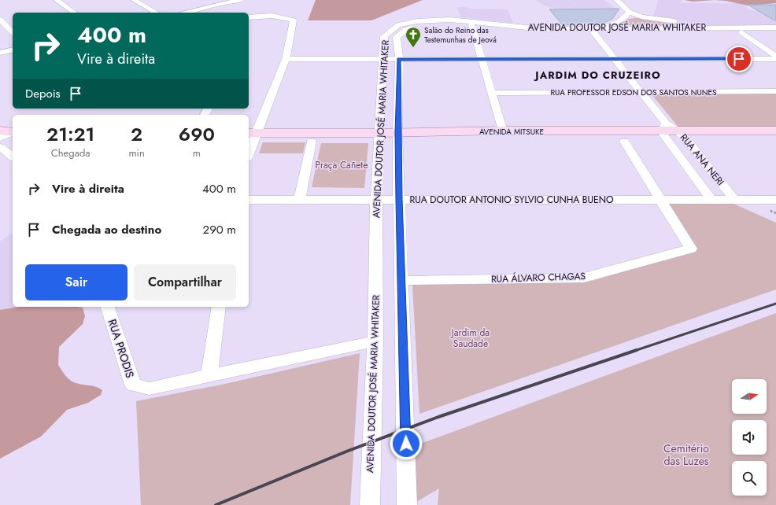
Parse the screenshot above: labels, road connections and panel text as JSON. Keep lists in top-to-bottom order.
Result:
{
  "streets": {
    "main road": ["AVENIDA MITSUKE"],
    "street": [
      "AVENIDA DOUTOR JOSÉ MARIA WHITAKER",
      "RUA PROFESSOR EDSON DOS SANTOS NUNES",
      "RUA ANA NERI",
      "RUA DOUTOR ANTONIO SYLVIO CUNHA BUENO",
      "RUA ÁLVARO CHAGAS",
      "RUA PRODIS"
    ]
  },
  "crossings": [
    ["AVENIDA DOUTOR JOSÉ MARIA WHITAKER", "AVENIDA MITSUKE"],
    ["AVENIDA DOUTOR JOSÉ MARIA WHITAKER", "RUA ANA NERI"],
    ["AVENIDA DOUTOR JOSÉ MARIA WHITAKER", "RUA DOUTOR ANTONIO SYLVIO CUNHA BUENO"],
    ["AVENIDA DOUTOR JOSÉ MARIA WHITAKER", "RUA ÁLVARO CHAGAS"],
    ["RUA PROFESSOR EDSON DOS SANTOS NUNES", "RUA ANA NERI"],
    ["AVENIDA MITSUKE", "RUA ANA NERI"],
    ["RUA ANA NERI", "RUA DOUTOR ANTONIO SYLVIO CUNHA BUENO"],
    ["RUA DOUTOR ANTONIO SYLVIO CUNHA BUENO", "RUA ÁLVARO CHAGAS"]
  ],
  "districts": ["JARDIM DO CRUZEIRO"],
  "parks": ["Praça Cañete", "Jardim da Saudade", "Cemitério das Luzes"],
  "places": {
    "church": ["Salão do Reino das Testemunhas de Jeová"]
  },
  "north": "right",
  "page": {
    "turn": ["400 m", "Vire à direita"],
    "then": "Depois",
    "eta": [
      "21:21",
      "Chegada",
      "2",
      "min",
      "690",
      "m"
    ],
    "list": [
      {
        "name": "Vire à direita",
        "value": "400 m"
      },
      {
        "name": "Chegada ao destino",
        "value": "290 m"
      }
    ],
    "buttons": ["Sair", "Compartilhar"]
  }
}
